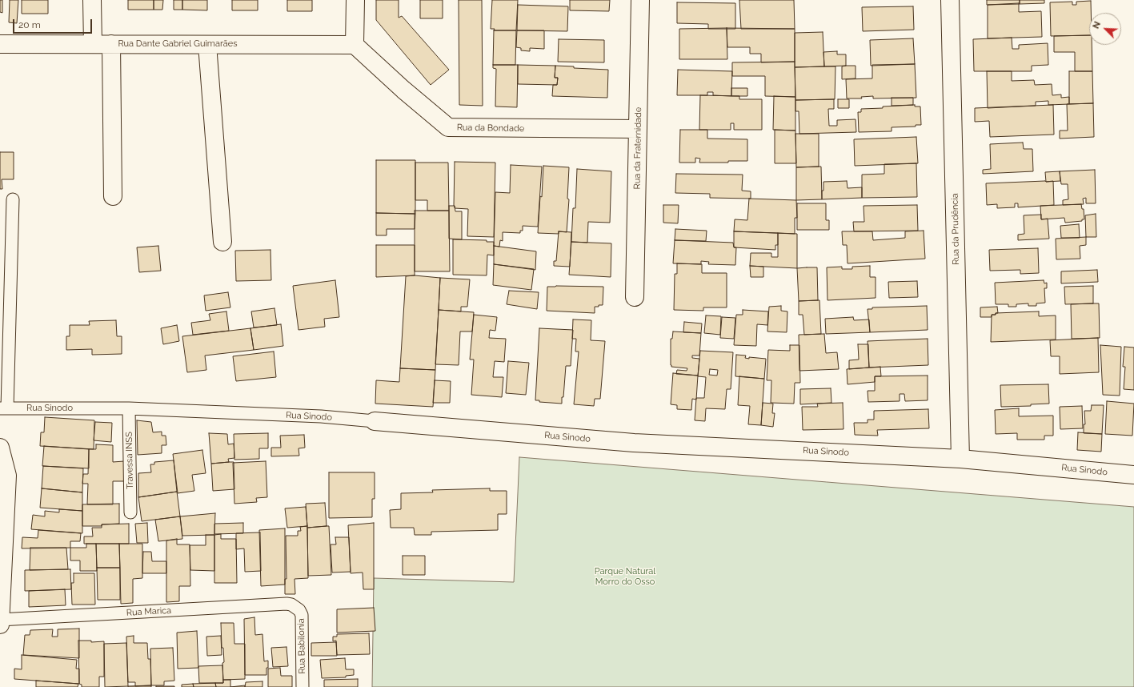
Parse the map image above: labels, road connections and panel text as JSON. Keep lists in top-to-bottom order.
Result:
{
  "streets": {
    "street": [
      "Rua Dante Gabriel Guimarães",
      "Rua da Bondade",
      "Rua da Fraternidade",
      "Rua da Prudência",
      "Rua Sinodo"
    ],
    "lane": ["Travessa INSS", "Rua Marica", "Rua Babilonia"]
  },
  "crossings": [
    ["Rua Dante Gabriel Guimarães", "Rua da Bondade"],
    ["Rua da Bondade", "Rua da Fraternidade"],
    ["Rua da Prudência", "Rua Sinodo"],
    ["Rua Sinodo", "Travessa INSS"],
    ["Rua Marica", "Rua Babilonia"]
  ],
  "parks": ["Parque Natural Morro do Osso"],
  "scale_bar": "20 m",
  "north": "top left"
}
